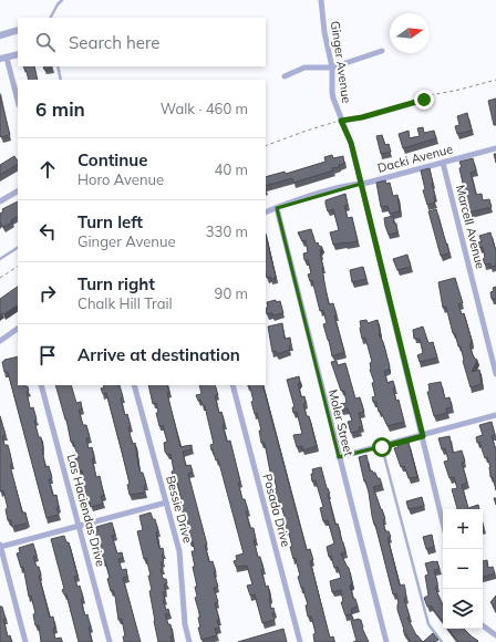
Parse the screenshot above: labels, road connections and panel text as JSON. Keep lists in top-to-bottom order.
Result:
{
  "streets": {
    "street": [
      "Ginger Avenue",
      "Dacki Avenue",
      "Marcell Avenue",
      "Moler Street",
      "Bessie Drive",
      "Las Haciendas Drive",
      "Posada Drive"
    ]
  },
  "crossings": [
    ["Ginger Avenue", "Dacki Avenue"],
    ["Dacki Avenue", "Marcell Avenue"],
    ["Dacki Avenue", "Moler Street"]
  ],
  "north": "right",
  "page": {
    "search": "Search here",
    "heading": ["6 min", "Walk · 460 m"],
    "list": [
      ["Continue", "Horo Avenue", "40 m"],
      ["Turn left", "Ginger Avenue", "330 m"],
      ["Turn right", "Chalk Hill Trail", "90 m"],
      "Arrive at destination"
    ],
    "map_buttons": ["+", "−"]
  }
}
